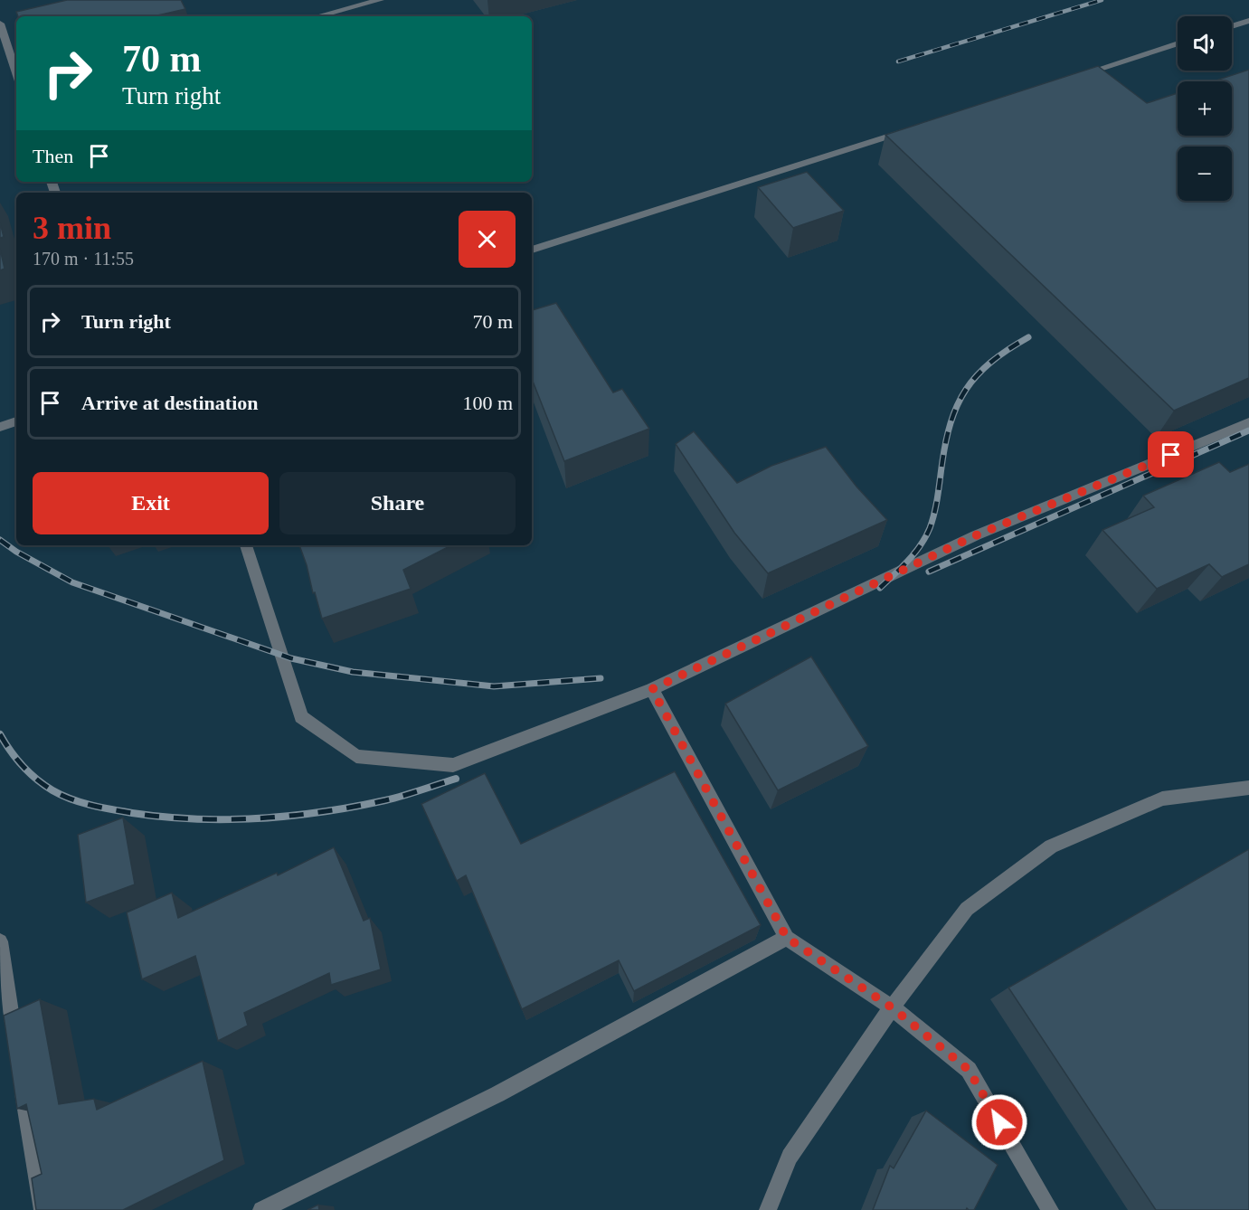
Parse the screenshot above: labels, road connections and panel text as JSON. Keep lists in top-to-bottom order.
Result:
{
  "page": {
    "map_buttons": ["+", "−"],
    "turn": ["70 m", "Turn right"],
    "then": "Then",
    "heading": ["3 min", "170 m · 11:55"],
    "list": [
      {
        "name": "Turn right",
        "value": "70 m"
      },
      {
        "name": "Arrive at destination",
        "value": "100 m"
      }
    ],
    "buttons": ["Exit", "Share"]
  }
}
